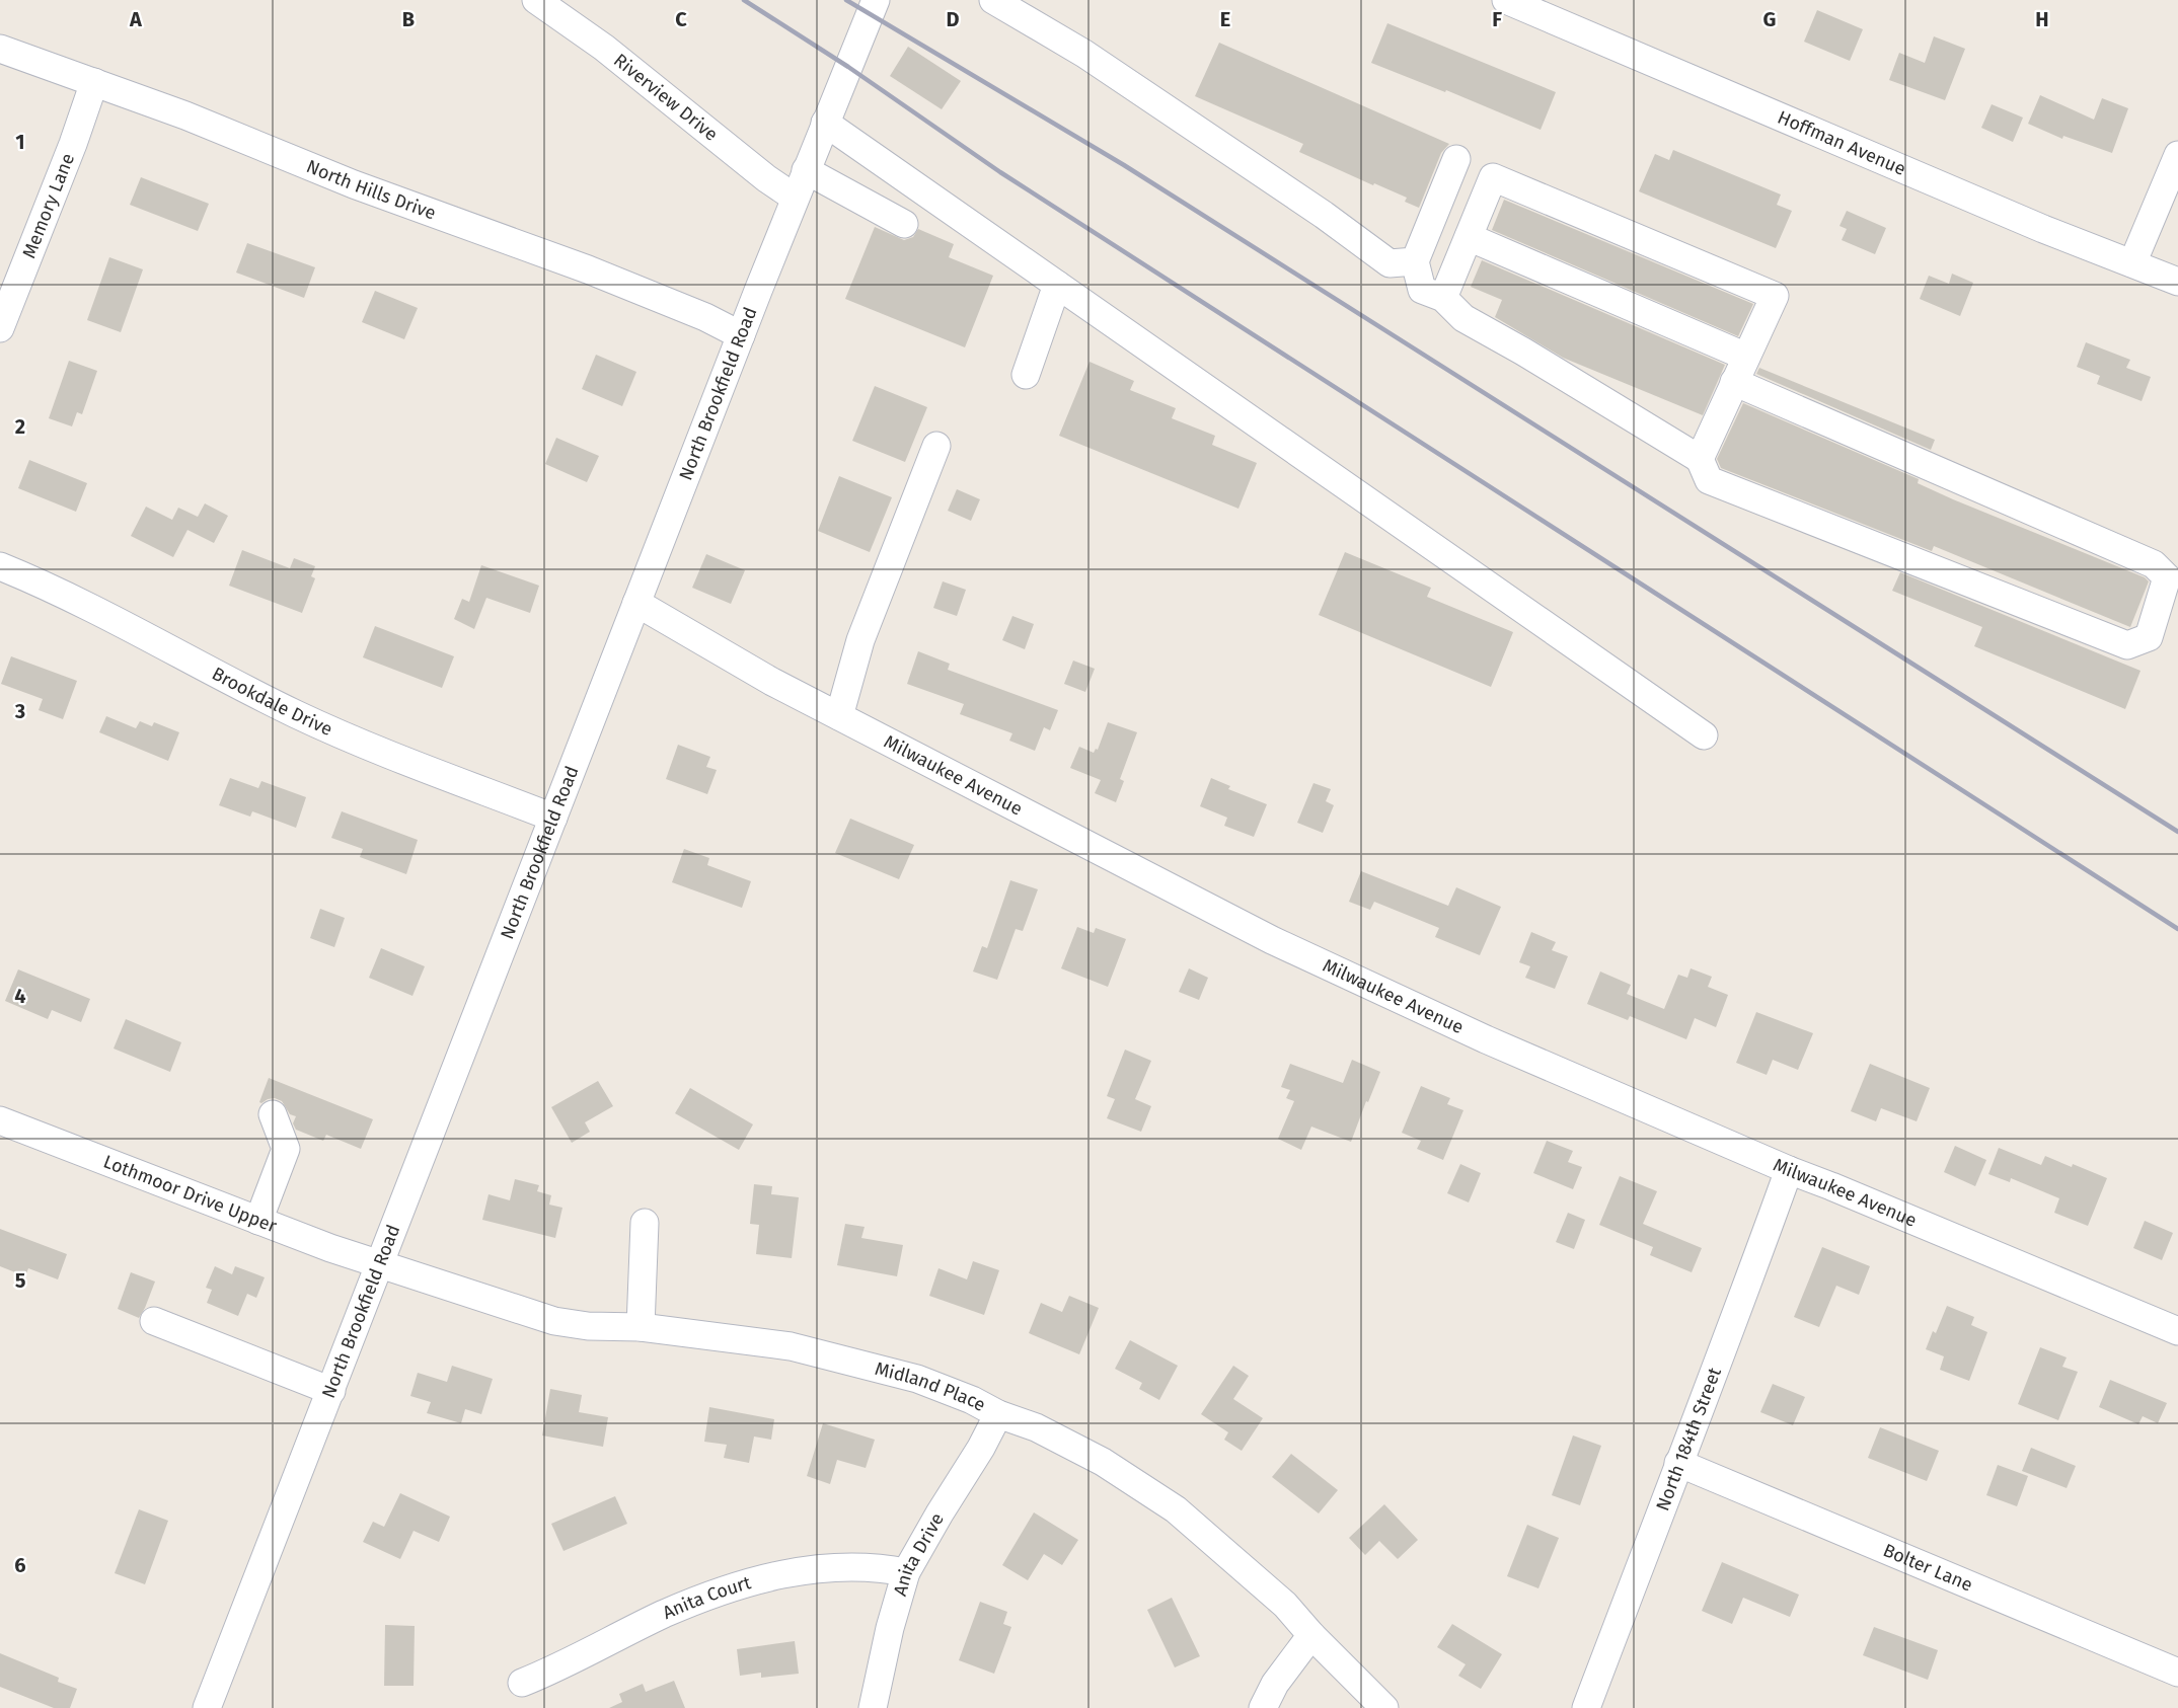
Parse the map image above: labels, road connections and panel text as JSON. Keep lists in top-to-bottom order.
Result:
{
  "streets": {
    "street": [
      "Riverview Drive",
      "Hoffman Avenue",
      "North Hills Drive",
      "Memory Lane",
      "North Brookfield Road",
      "Brookdale Drive",
      "Milwaukee Avenue",
      "Lothmoor Drive Upper",
      "Midland Place",
      "North 184th Street",
      "Anita Drive",
      "Bolter Lane",
      "Anita Court"
    ]
  },
  "crossings": [
    ["Riverview Drive", "North Brookfield Road"],
    ["North Hills Drive", "Memory Lane"],
    ["North Hills Drive", "North Brookfield Road"],
    ["North Brookfield Road", "Brookdale Drive"],
    ["North Brookfield Road", "Milwaukee Avenue"],
    ["North Brookfield Road", "Lothmoor Drive Upper"],
    ["North Brookfield Road", "Midland Place"],
    ["Milwaukee Avenue", "North 184th Street"],
    ["Lothmoor Drive Upper", "Midland Place"],
    ["Midland Place", "Anita Drive"],
    ["North 184th Street", "Bolter Lane"],
    ["Anita Drive", "Anita Court"]
  ],
  "grid": {
    "columns": [
      "A",
      "B",
      "C",
      "D",
      "E",
      "F",
      "G",
      "H"
    ],
    "rows": [
      "1",
      "2",
      "3",
      "4",
      "5",
      "6"
    ]
  }
}
